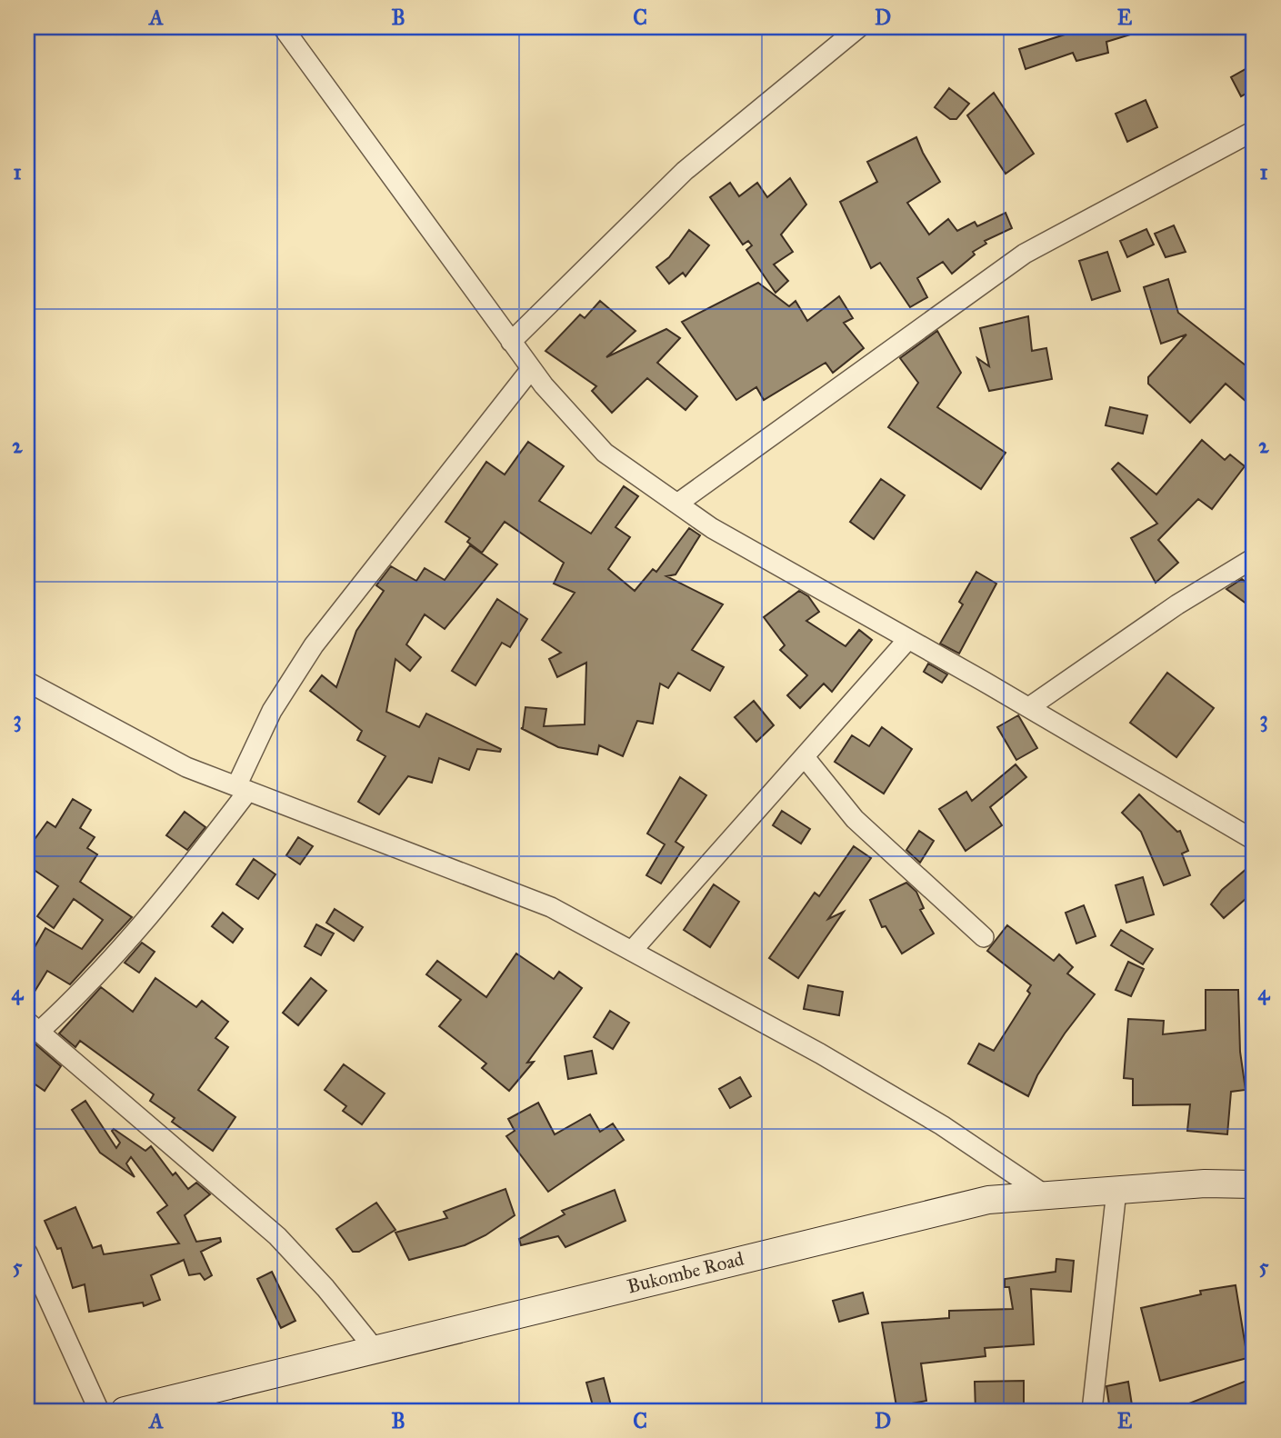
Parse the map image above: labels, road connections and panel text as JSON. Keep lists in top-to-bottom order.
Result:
{
  "streets": {
    "main road": ["Bukombe Road"]
  },
  "grid": {
    "columns": [
      "A",
      "B",
      "C",
      "D",
      "E"
    ],
    "rows": [
      "1",
      "2",
      "3",
      "4",
      "5"
    ]
  }
}
